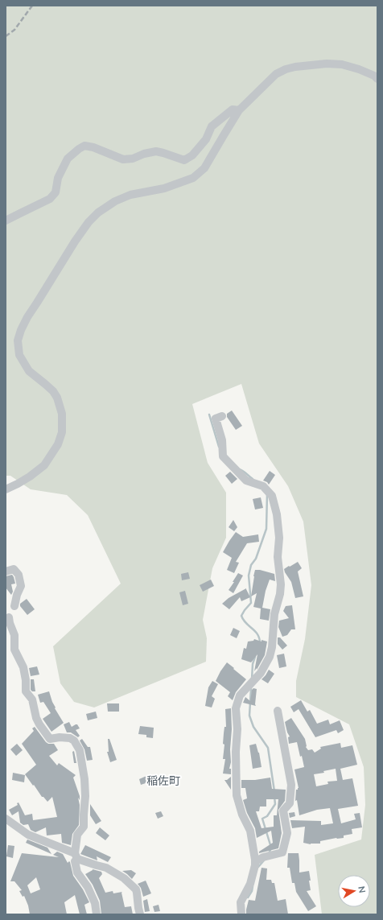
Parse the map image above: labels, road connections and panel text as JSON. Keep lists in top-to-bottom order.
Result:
{
  "districts": ["稲佐町"],
  "north": "right"
}
